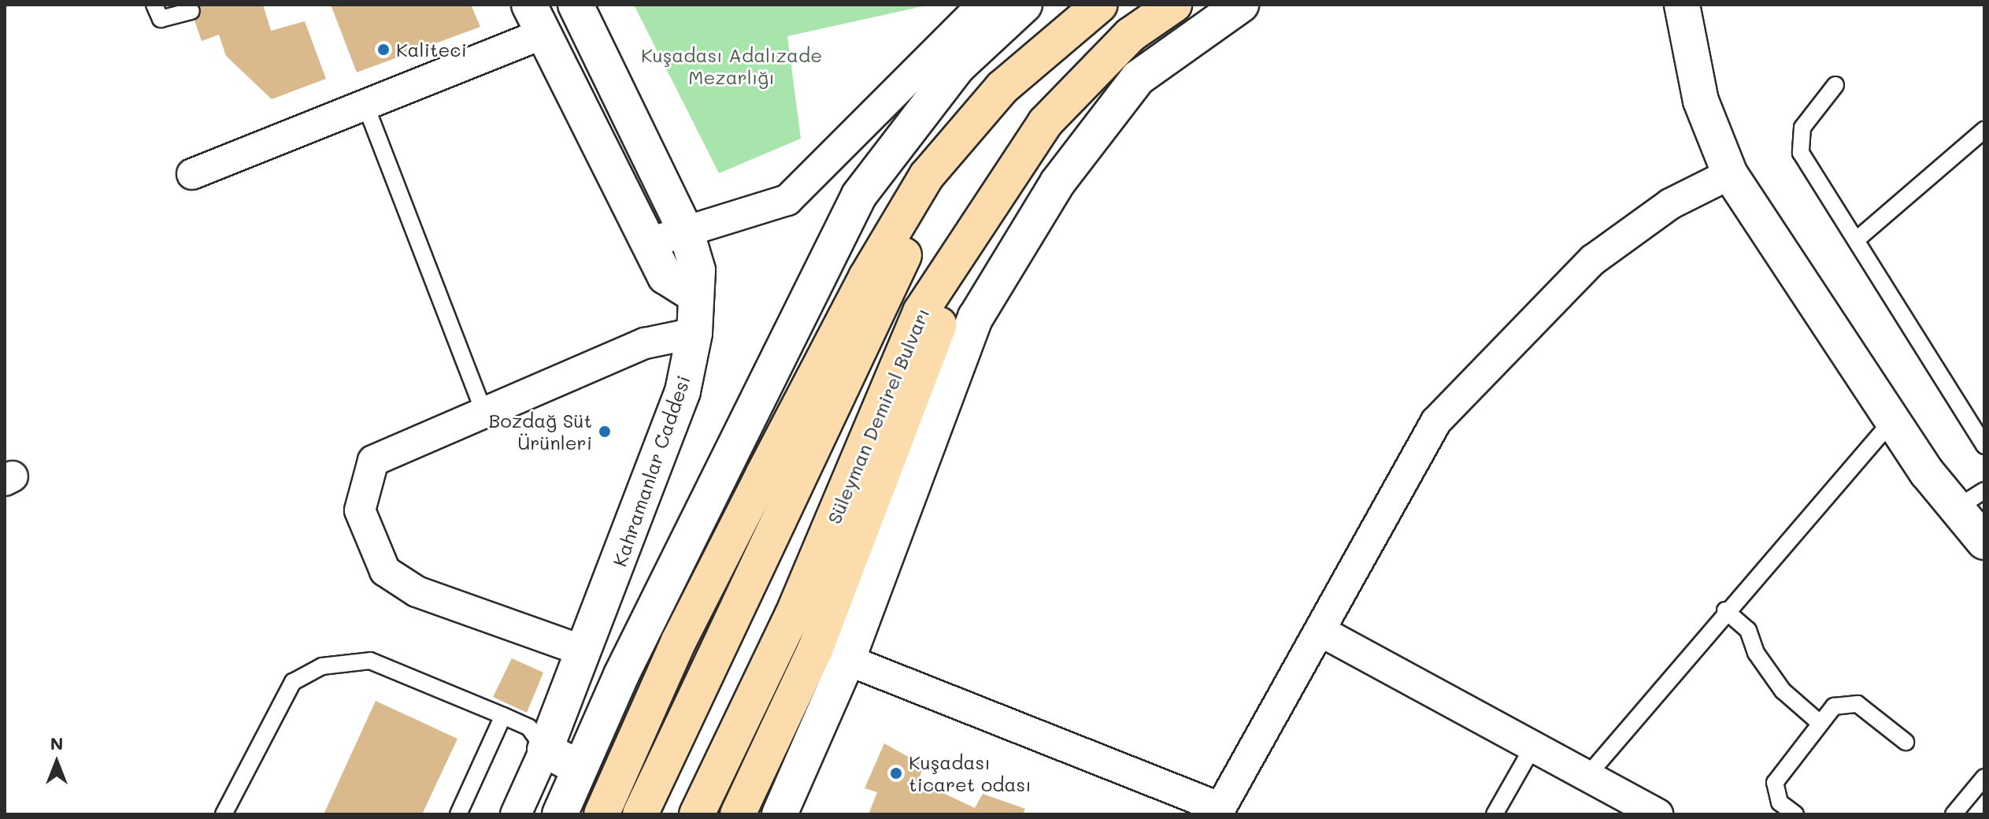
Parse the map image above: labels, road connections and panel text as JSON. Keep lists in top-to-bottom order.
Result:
{
  "streets": {
    "highway": ["Süleyman Demirel Bulvarı"],
    "main road": ["Kahramanlar Caddesi"]
  },
  "parks": ["Kuşadası Adalızade Mezarlığı"],
  "places": ["Kaliteci", "Bozdağ Süt Ürünleri", "Kuşadası ticaret odası"],
  "north": "top"
}
